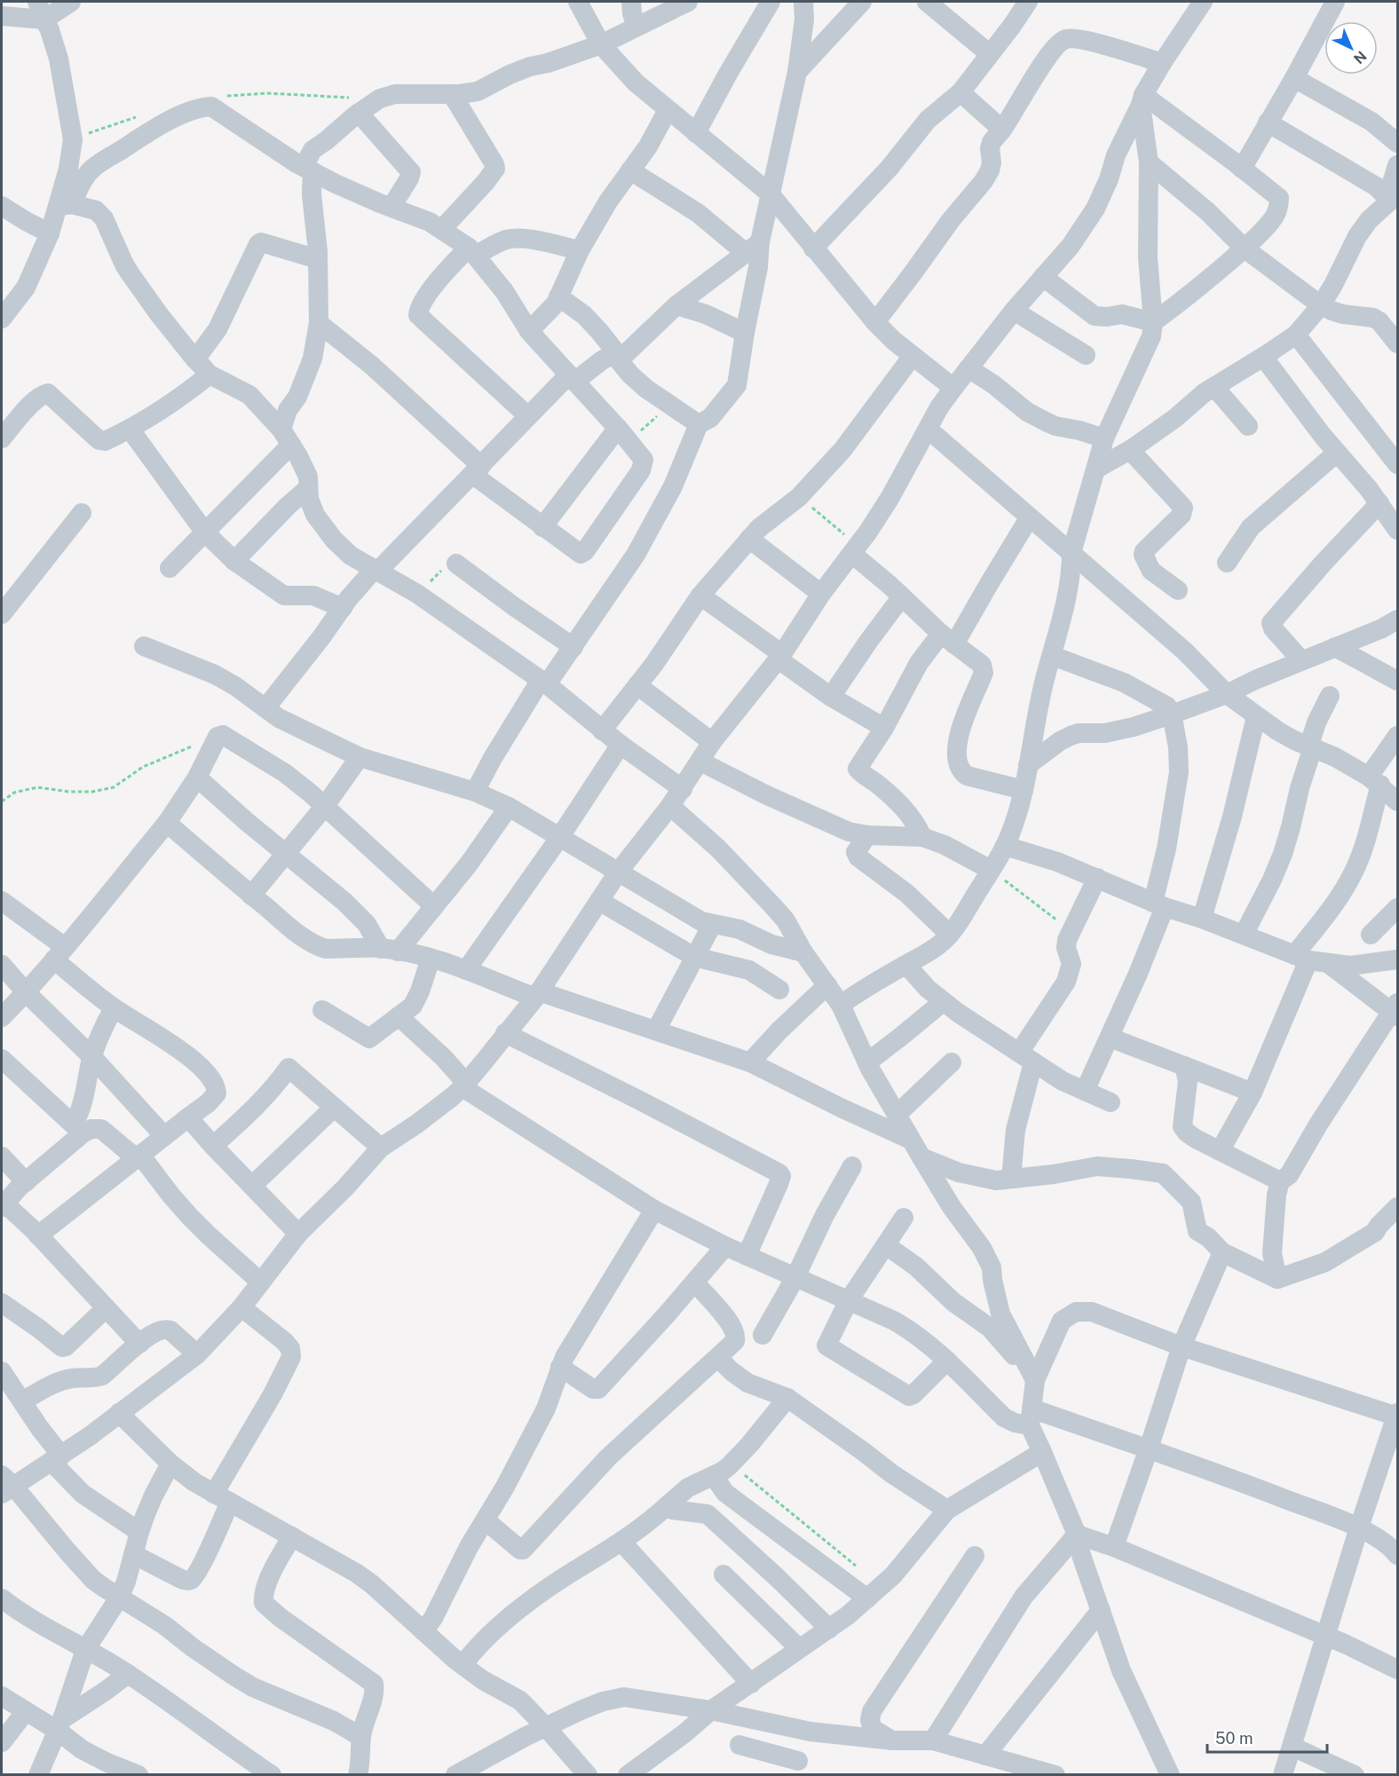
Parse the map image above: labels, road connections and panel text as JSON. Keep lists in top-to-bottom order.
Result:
{
  "scale_bar": "50 m",
  "north": "bottom right"
}
